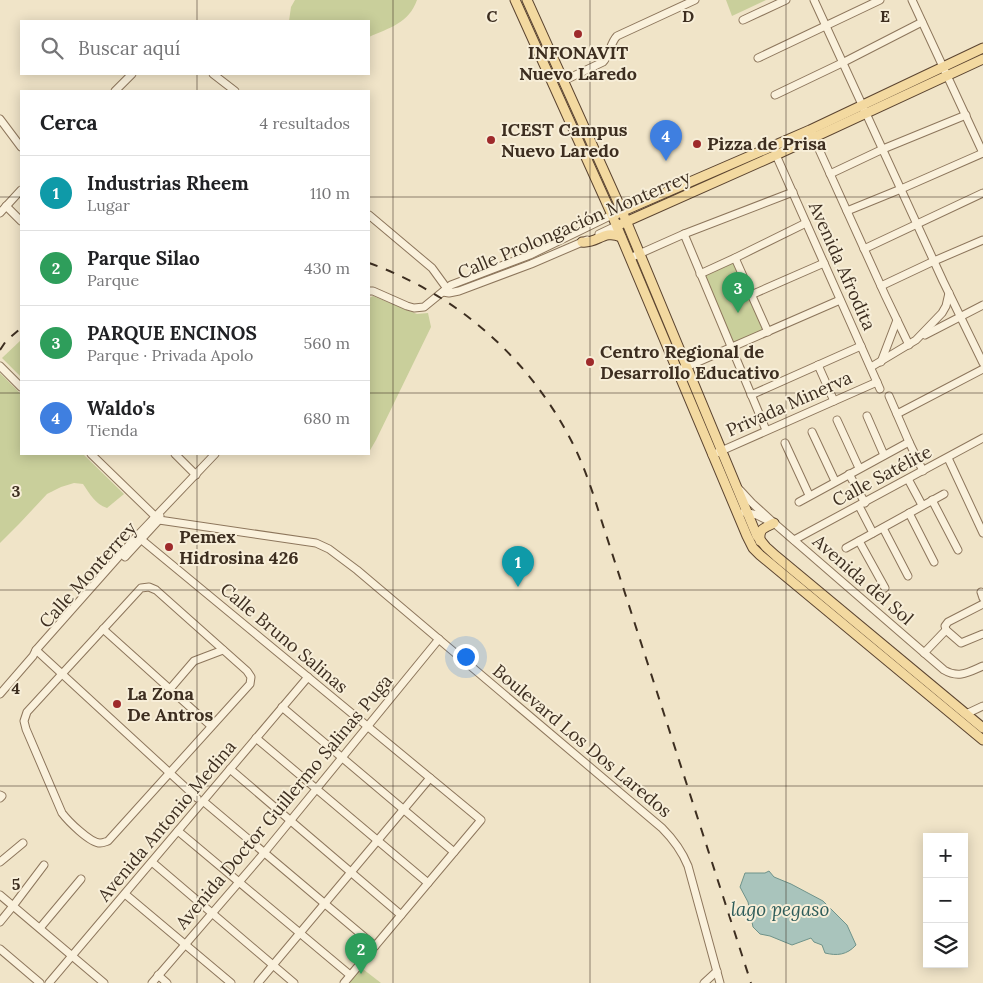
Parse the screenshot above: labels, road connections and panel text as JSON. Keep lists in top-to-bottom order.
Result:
{
  "streets": {
    "main road": ["Calle Prolongación Monterrey"],
    "street": [
      "Avenida Afrodita",
      "Privada Minerva",
      "Calle Satélite",
      "Calle Monterrey",
      "Avenida del Sol",
      "Calle Bruno Salinas",
      "Boulevard Los Dos Laredos",
      "Avenida Doctor Guillermo Salinas Puga",
      "Avenida Antonio Medina"
    ]
  },
  "crossings": [
    ["Calle Prolongación Monterrey", "Avenida Afrodita"],
    ["Avenida Afrodita", "Privada Minerva"],
    ["Calle Satélite", "Avenida del Sol"],
    ["Calle Monterrey", "Calle Bruno Salinas"],
    ["Calle Monterrey", "Boulevard Los Dos Laredos"],
    ["Calle Bruno Salinas", "Avenida Doctor Guillermo Salinas Puga"],
    ["Calle Bruno Salinas", "Avenida Antonio Medina"],
    ["Boulevard Los Dos Laredos", "Avenida Doctor Guillermo Salinas Puga"]
  ],
  "water": ["lago pegaso"],
  "places": [
    "INFONAVIT Nuevo Laredo",
    "ICEST Campus Nuevo Laredo",
    "Pizza de Prisa",
    "Centro Regional de Desarrollo Educativo",
    "Pemex Hidrosina 426",
    "La Zona De Antros"
  ],
  "page": {
    "search": "Buscar aquí",
    "heading": ["Cerca", "4 resultados"],
    "pins": [
      "4",
      "3",
      "1",
      "2"
    ],
    "list": [
      {
        "mark": "1",
        "name": "Industrias Rheem",
        "note": "Lugar",
        "value": "110 m"
      },
      {
        "mark": "2",
        "name": "Parque Silao",
        "note": "Parque",
        "value": "430 m"
      },
      {
        "mark": "3",
        "name": "PARQUE ENCINOS",
        "note": "Parque · Privada Apolo",
        "value": "560 m"
      },
      {
        "mark": "4",
        "name": "Waldo's",
        "note": "Tienda",
        "value": "680 m"
      }
    ],
    "map_buttons": ["+", "−"]
  },
  "grid": {
    "columns": ["C", "D", "E"],
    "rows": ["3", "4", "5"]
  }
}
